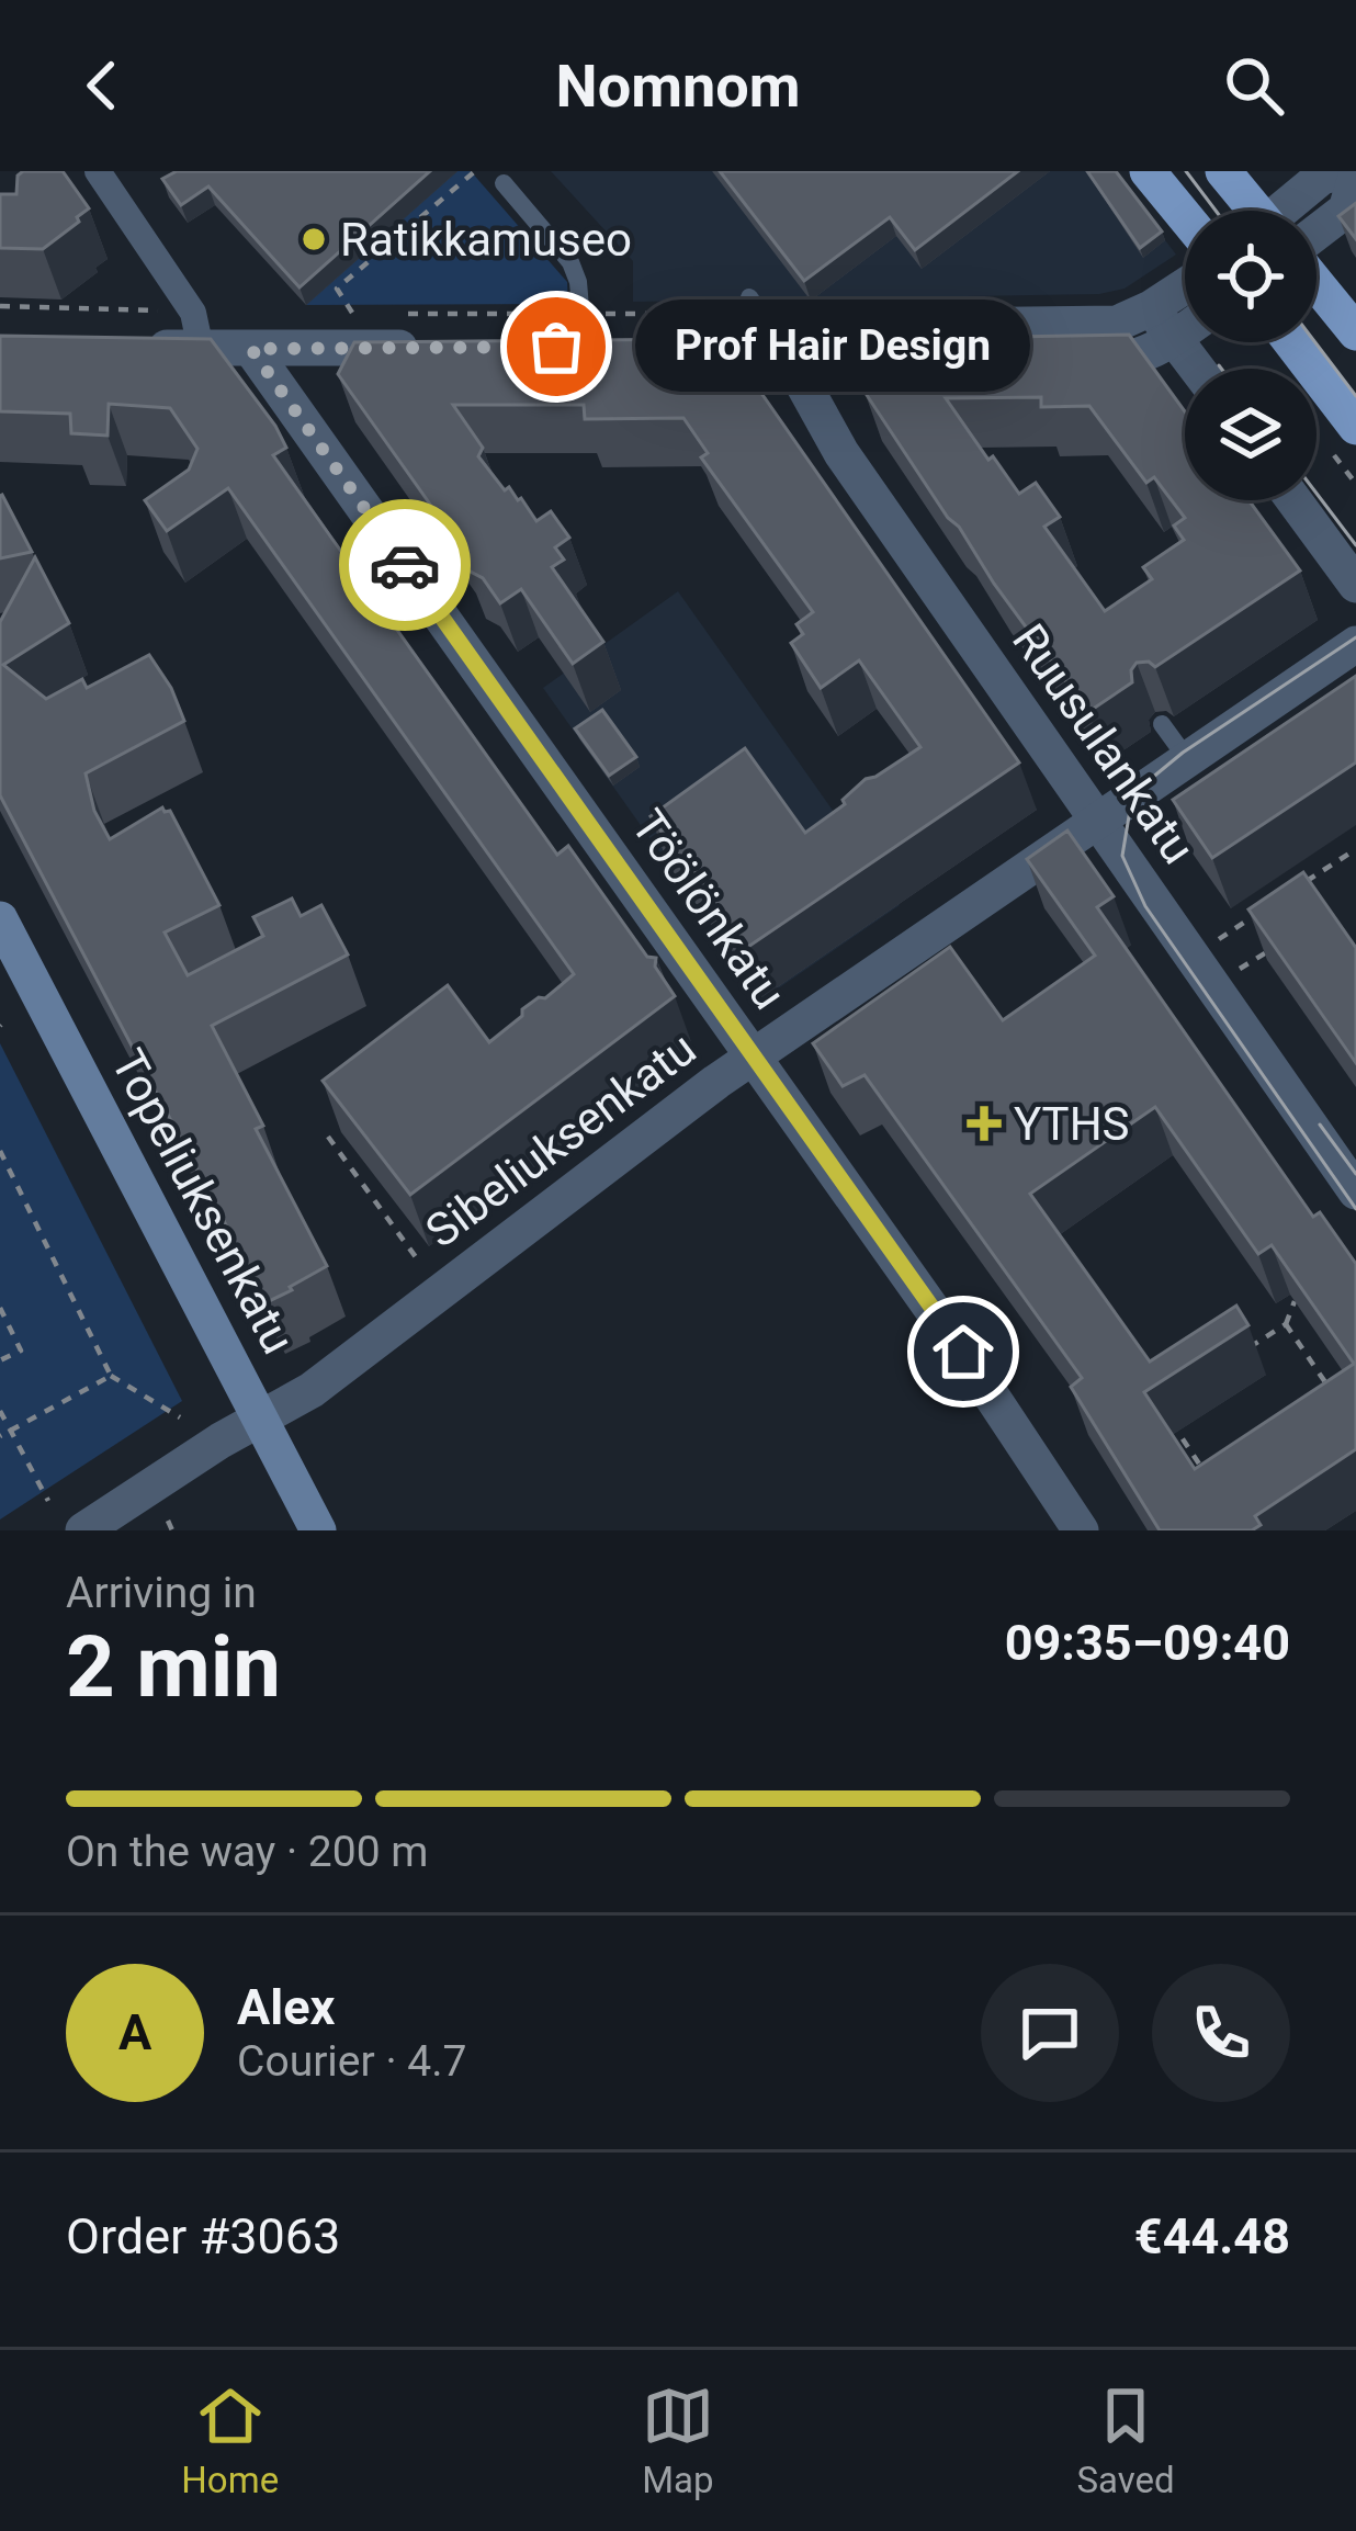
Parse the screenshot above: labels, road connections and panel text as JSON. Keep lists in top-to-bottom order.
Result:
{
  "streets": {
    "main road": ["Topeliuksenkatu"],
    "street": ["Ruusulankatu", "Töölönkatu", "Sibeliuksenkatu"]
  },
  "crossings": [
    ["Ruusulankatu", "Sibeliuksenkatu"],
    ["Töölönkatu", "Sibeliuksenkatu"],
    ["Sibeliuksenkatu", "Topeliuksenkatu"]
  ],
  "places": {
    "other": ["Ratikkamuseo", "Prof Hair Design"],
    "health": ["YTHS"]
  },
  "page": {
    "header": "Nomnom",
    "bubble": "Prof Hair Design",
    "heading": ["2 min", "Arriving in", "09:35–09:40"],
    "panel": [
      "Alex",
      "Courier · 4.7",
      "Order #3063",
      "€44.48"
    ],
    "bar": "On the way · 200 m",
    "round": "A",
    "tabs": ["Home", "Map", "Saved"]
  }
}
